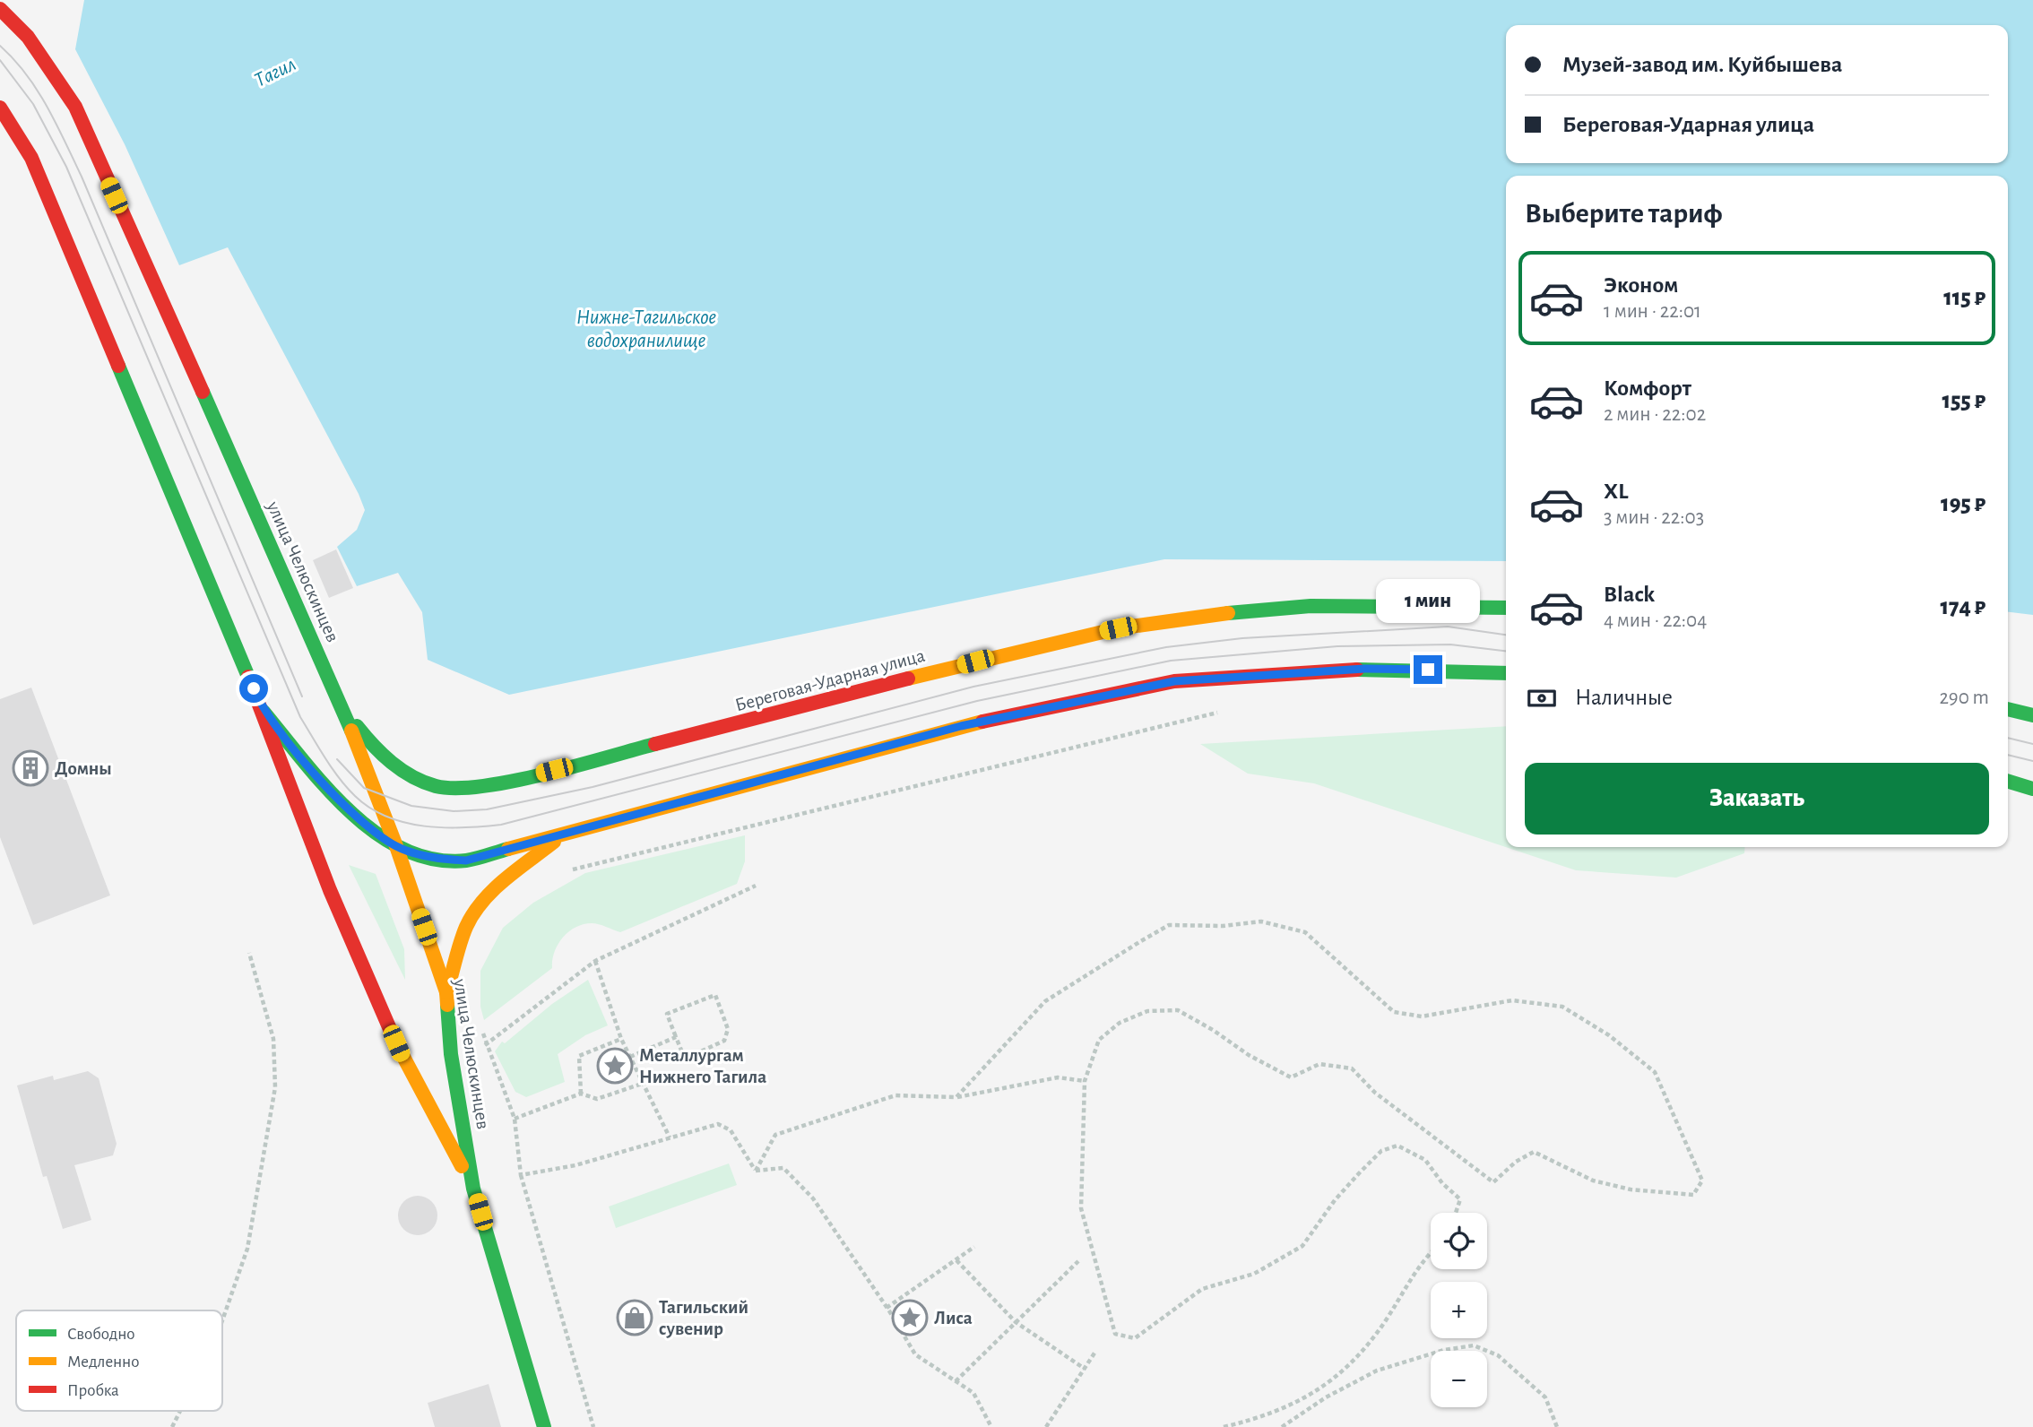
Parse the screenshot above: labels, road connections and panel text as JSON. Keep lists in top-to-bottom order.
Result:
{
  "streets": {
    "main road": ["улица Челюскинцев", "Береговая-Ударная улица"]
  },
  "crossings": [
    ["улица Челюскинцев", "Береговая-Ударная улица"]
  ],
  "water": ["Тагил", "Нижне-Тагильское водохранилище"],
  "places": {
    "building": ["Домны"],
    "place": ["Металлургам Нижнего Тагила", "Лиса"],
    "shop": ["Тагильский сувенир"]
  },
  "legend": ["Свободно", "Медленно", "Пробка"],
  "page": {
    "banner": ["Музей-завод им. Куйбышева", "Береговая-Ударная улица"],
    "heading": "Выберите тариф",
    "list": [
      {
        "name": "Эконом",
        "note": "1 мин · 22:01",
        "value": "115 ₽"
      },
      {
        "name": "Комфорт",
        "note": "2 мин · 22:02",
        "value": "155 ₽"
      },
      {
        "name": "XL",
        "note": "3 мин · 22:03",
        "value": "195 ₽"
      },
      {
        "name": "Black",
        "note": "4 мин · 22:04",
        "value": "174 ₽"
      }
    ],
    "bubble": "1 мин",
    "pay": ["Наличные", "290 m"],
    "buttons": "Заказать",
    "map_buttons": ["+", "−"]
  }
}
